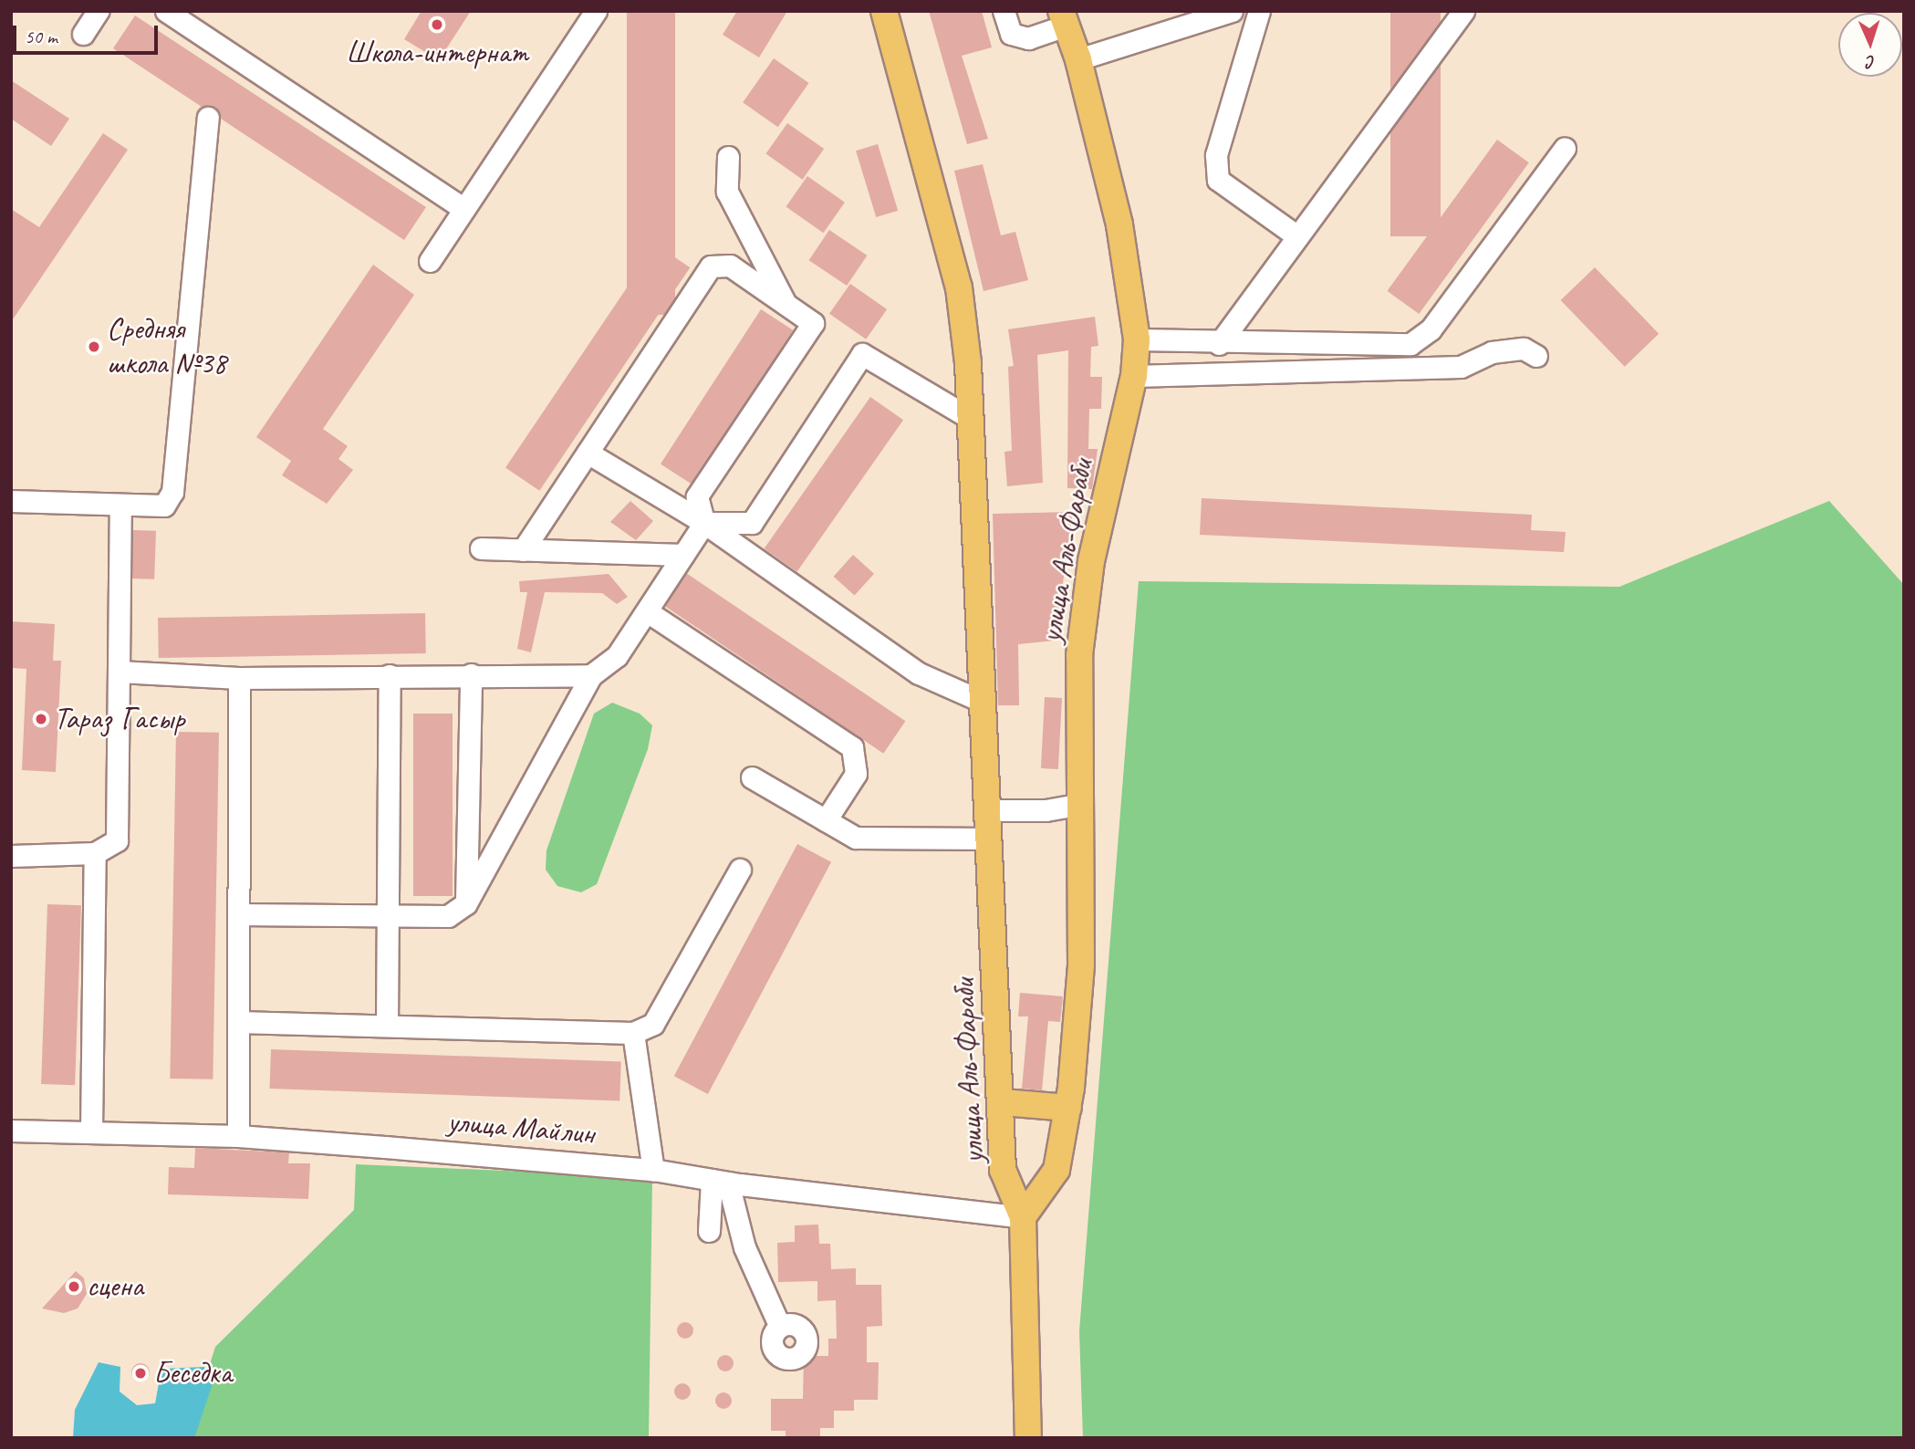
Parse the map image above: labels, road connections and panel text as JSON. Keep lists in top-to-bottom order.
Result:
{
  "streets": {
    "main road": ["улица Аль-Фараби"],
    "street": ["улица Майлин"]
  },
  "crossings": [
    ["улица Аль-Фараби", "улица Майлин"]
  ],
  "places": [
    "Школа-интернат",
    "Средняя школа №38",
    "Тараз Гасыр",
    "сцена",
    "Беседка"
  ],
  "scale_bar": "50 m",
  "north": "bottom"
}
